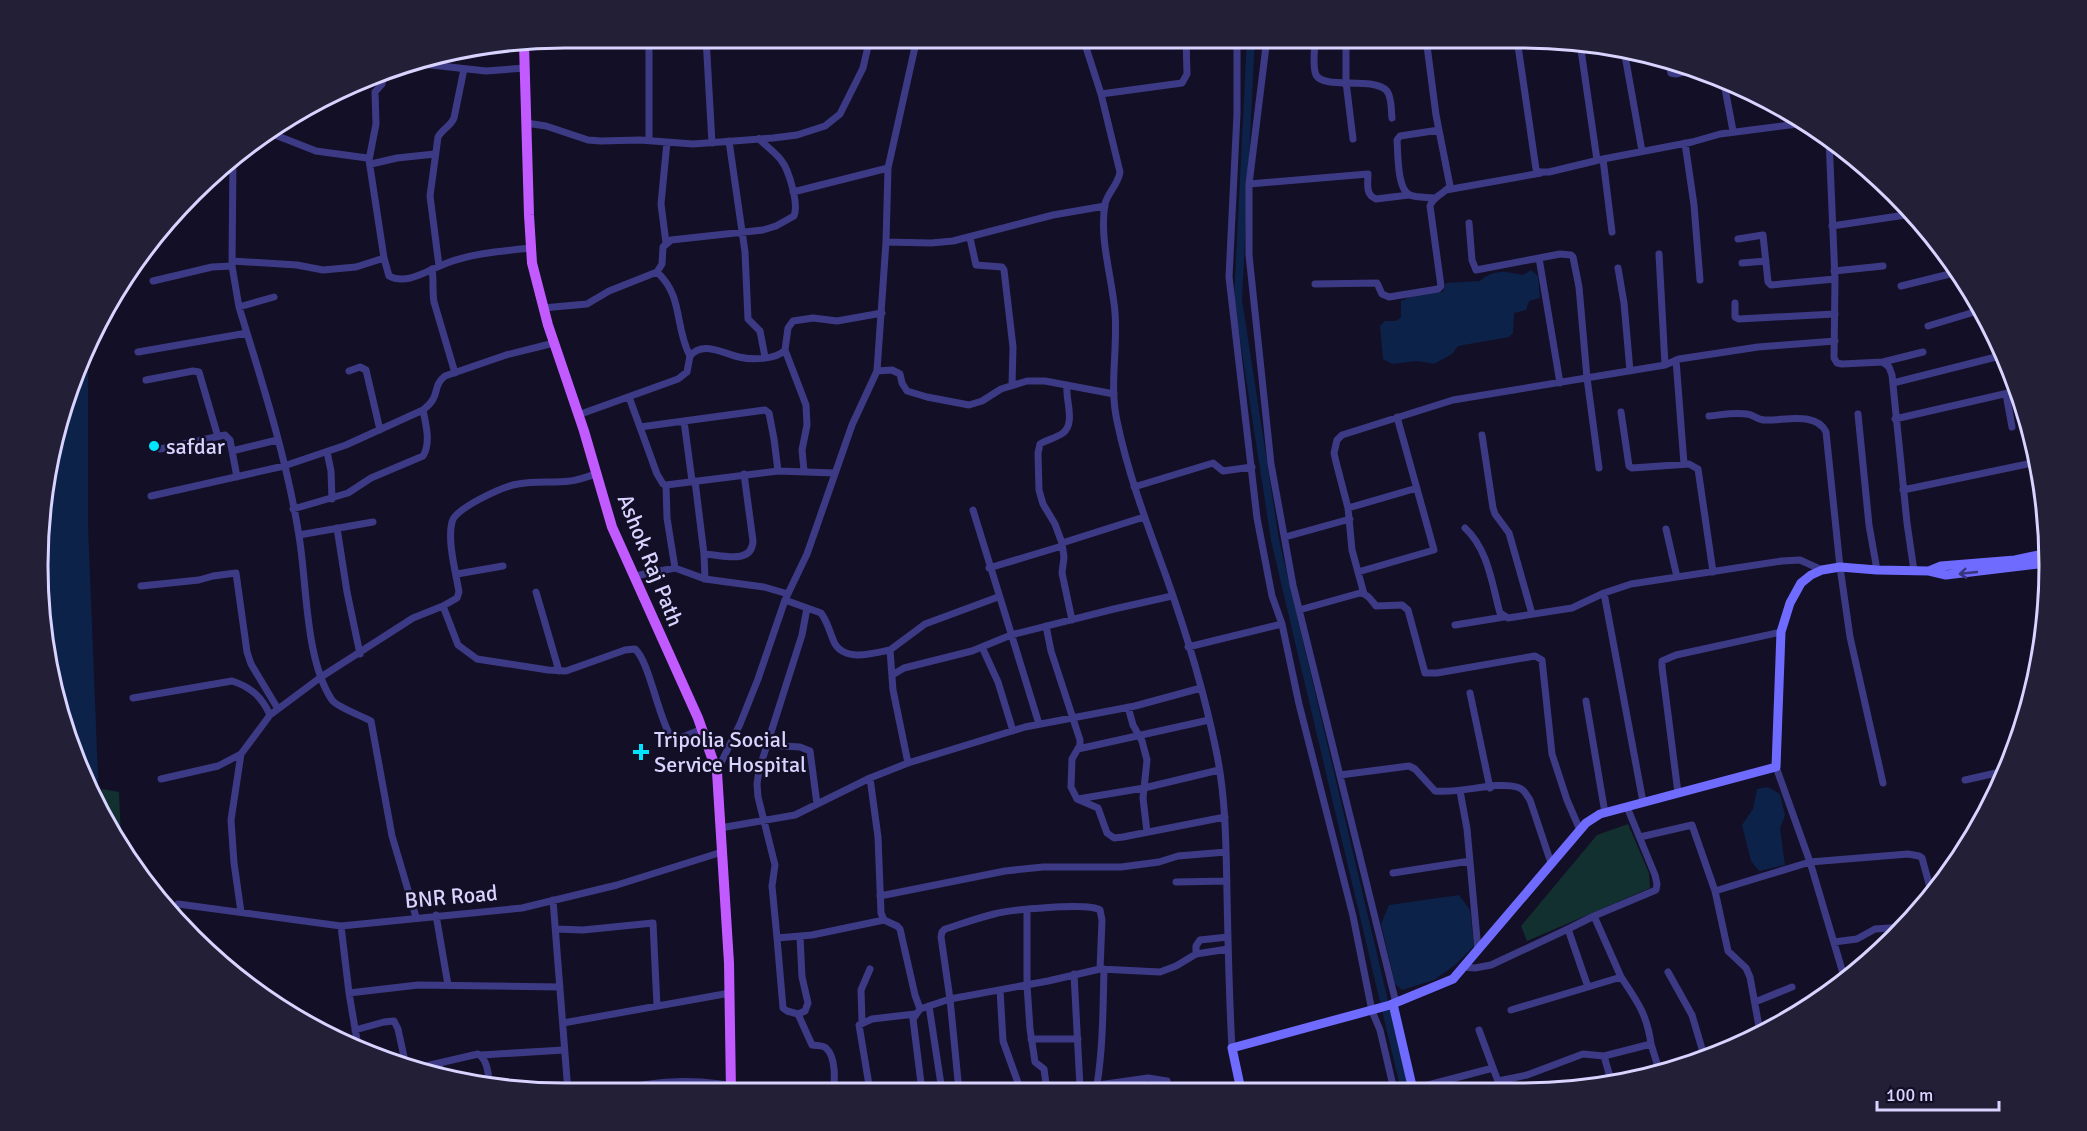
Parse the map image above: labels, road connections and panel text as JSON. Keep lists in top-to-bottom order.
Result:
{
  "streets": {
    "main road": ["Ashok Raj Path"],
    "street": ["BNR Road"]
  },
  "crossings": [
    ["Ashok Raj Path", "BNR Road"]
  ],
  "places": {
    "other": ["safdar"],
    "health": ["Tripolia Social Service Hospital"]
  },
  "scale_bar": "100 m"
}
